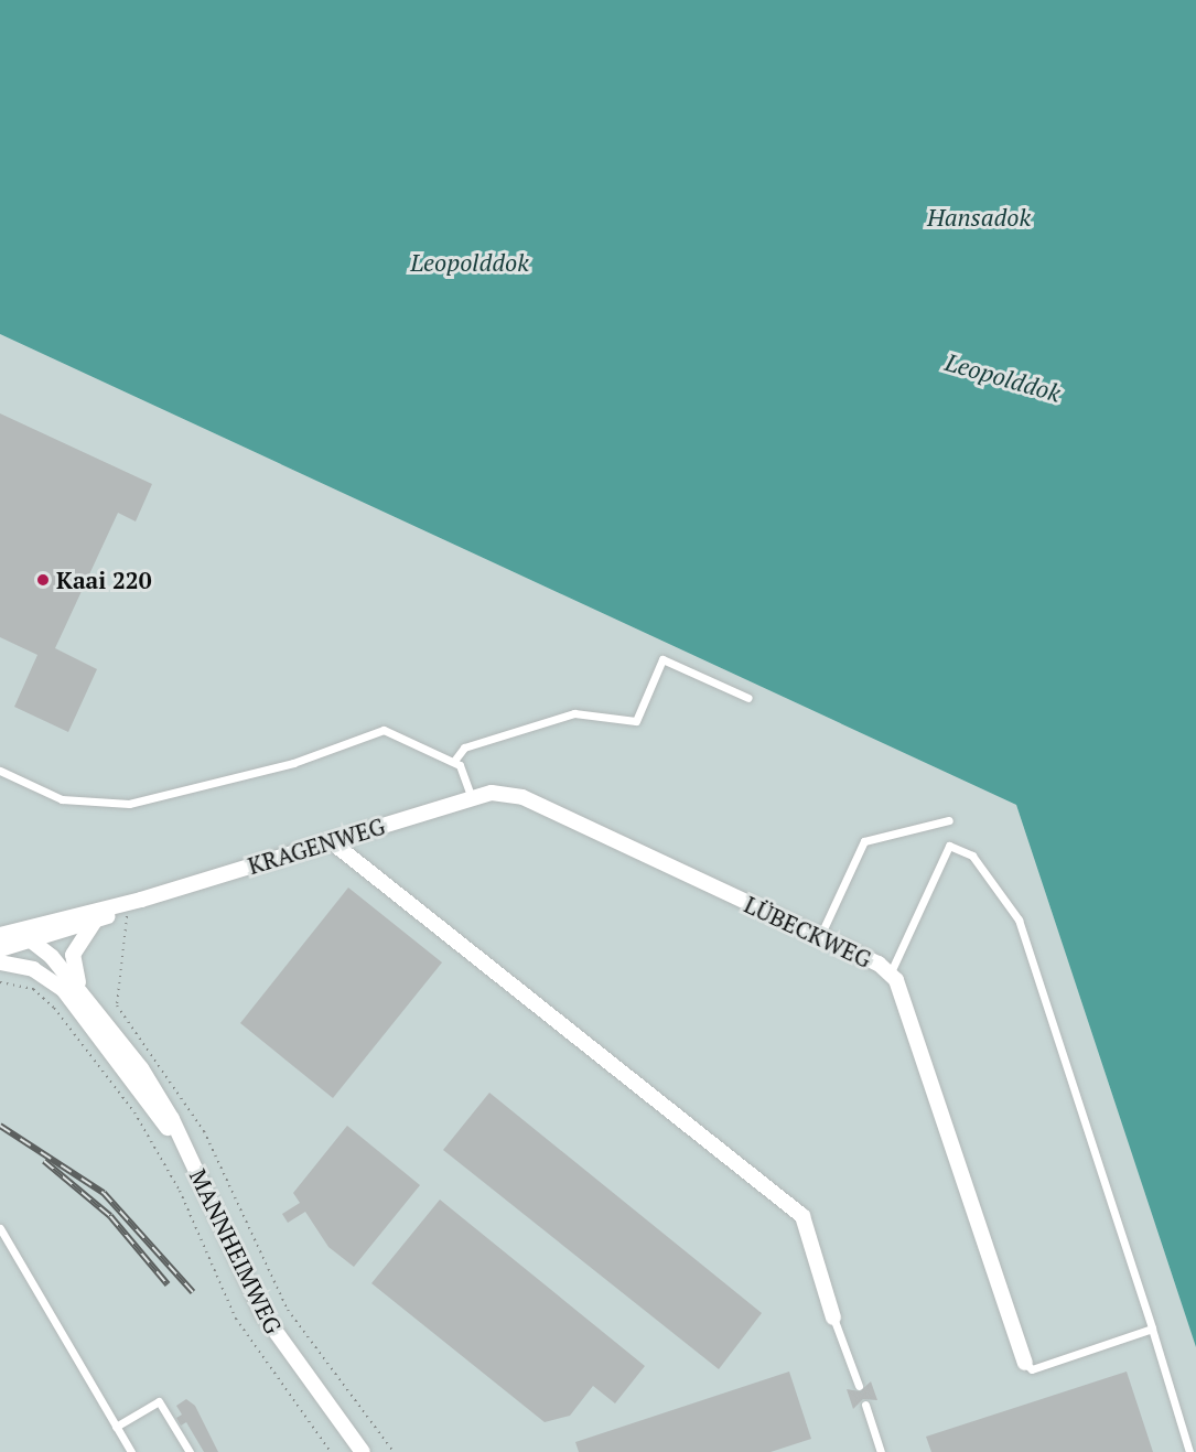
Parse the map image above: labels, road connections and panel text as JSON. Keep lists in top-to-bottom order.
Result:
{
  "streets": {
    "street": ["KRAGENWEG", "LÜBECKWEG", "MANNHEIMWEG"]
  },
  "crossings": [
    ["KRAGENWEG", "LÜBECKWEG"],
    ["KRAGENWEG", "MANNHEIMWEG"]
  ],
  "water": ["Hansadok", "Leopolddok"],
  "places": ["Kaai 220"]
}
